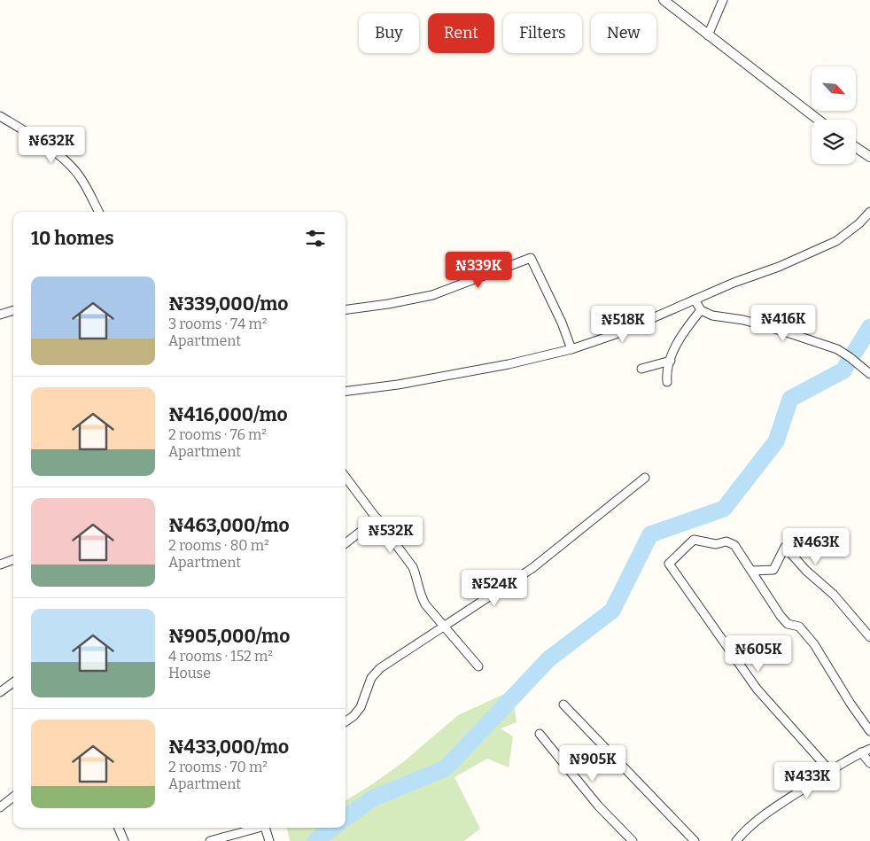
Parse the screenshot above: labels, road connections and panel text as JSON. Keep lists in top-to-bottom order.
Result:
{
  "north": "bottom right",
  "page": {
    "chip": [
      "Buy",
      "Rent",
      "Filters",
      "New"
    ],
    "price": [
      "₦632K",
      "₦339K",
      "₦416K",
      "₦518K",
      "₦532K",
      "₦463K",
      "₦524K",
      "₦605K",
      "₦905K",
      "₦433K"
    ],
    "heading": "10 homes",
    "list": [
      {
        "name": "₦339,000/mo",
        "note": "3 rooms · 74 m² · Apartment"
      },
      {
        "name": "₦416,000/mo",
        "note": "2 rooms · 76 m² · Apartment"
      },
      {
        "name": "₦463,000/mo",
        "note": "2 rooms · 80 m² · Apartment"
      },
      {
        "name": "₦905,000/mo",
        "note": "4 rooms · 152 m² · House"
      },
      {
        "name": "₦433,000/mo",
        "note": "2 rooms · 70 m² · Apartment"
      }
    ]
  }
}
